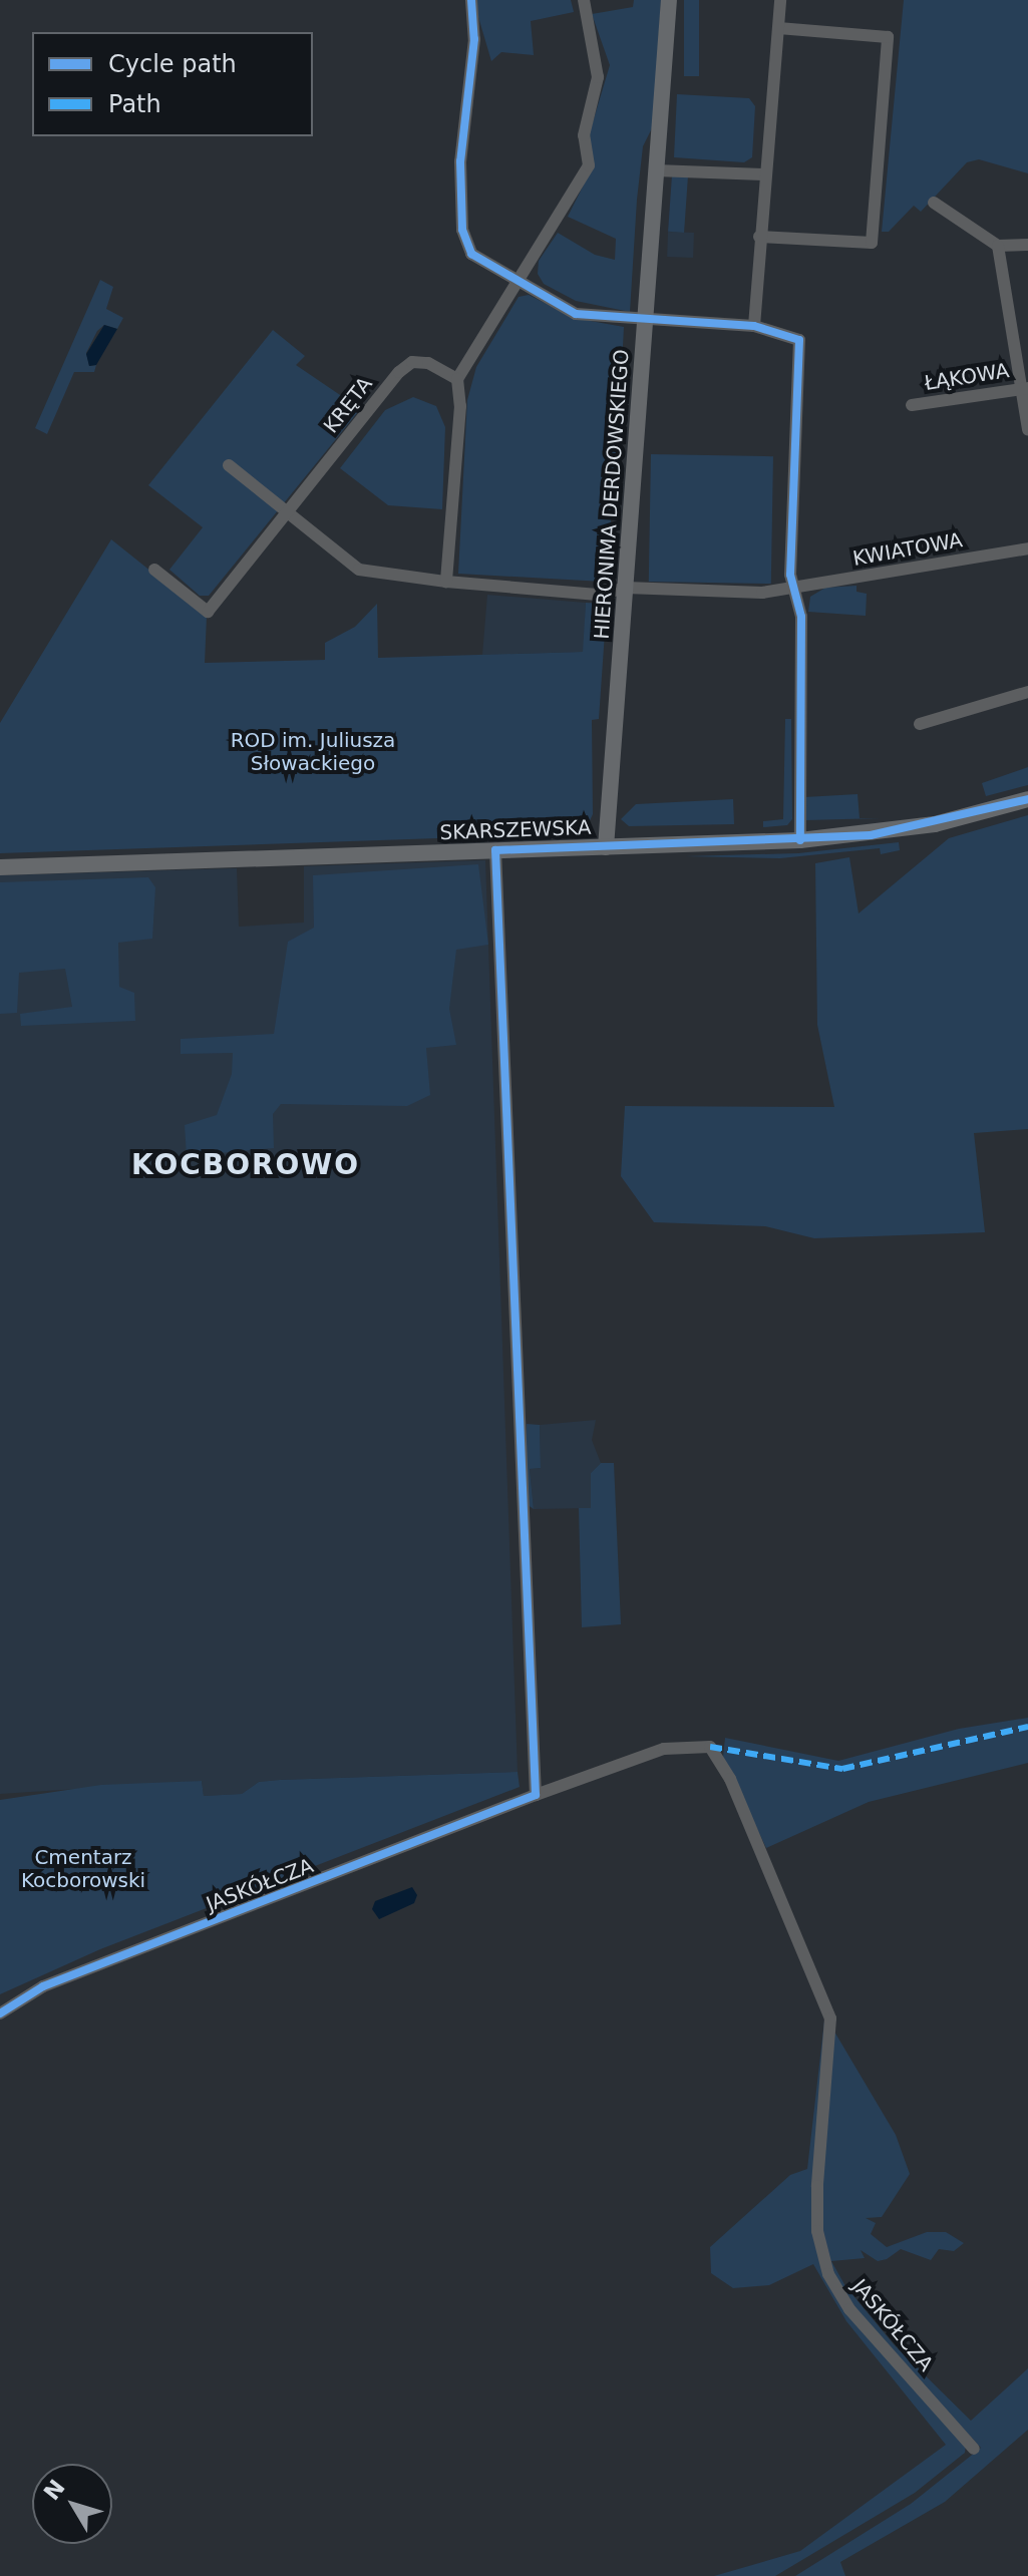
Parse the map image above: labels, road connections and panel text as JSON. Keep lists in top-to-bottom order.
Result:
{
  "streets": {
    "main road": ["HIERONIMA DERDOWSKIEGO", "SKARSZEWSKA"],
    "street": [
      "ŁĄKOWA",
      "KRĘTA",
      "KWIATOWA",
      "JASKÓŁCZA"
    ]
  },
  "crossings": [
    ["HIERONIMA DERDOWSKIEGO", "KWIATOWA"],
    ["HIERONIMA DERDOWSKIEGO", "SKARSZEWSKA"]
  ],
  "districts": ["KOCBOROWO"],
  "parks": ["ROD im. Juliusza Słowackiego", "Cmentarz Kocborowski"],
  "legend": ["Cycle path", "Path"],
  "north": "top left"
}
